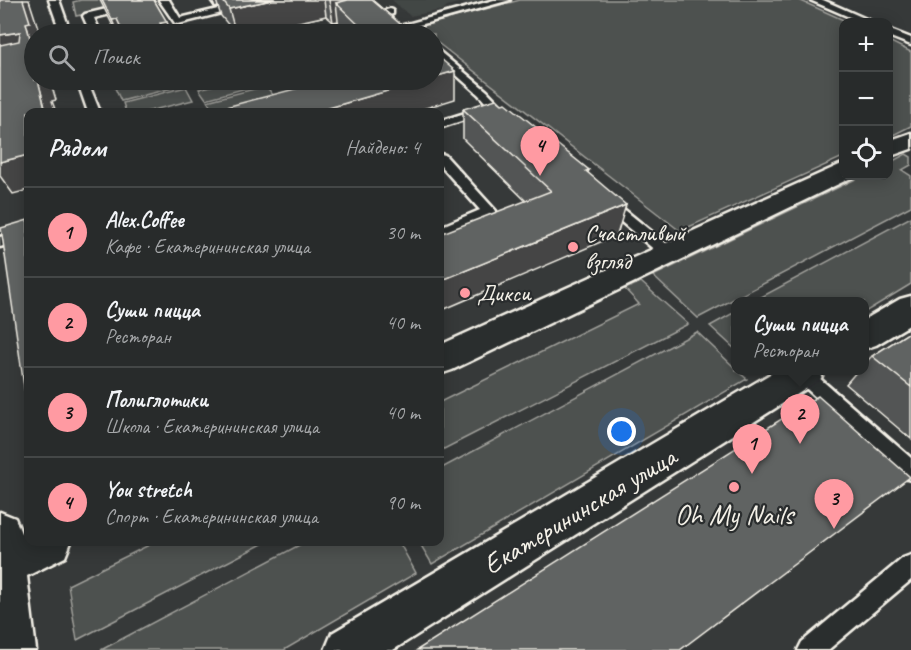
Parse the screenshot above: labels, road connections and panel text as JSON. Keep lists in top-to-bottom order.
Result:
{
  "streets": {
    "street": ["Екатерининская улица"]
  },
  "places": ["Счастливый взгляд", "Дикси", "Oh My Nails"],
  "page": {
    "map_buttons": ["+", "−"],
    "search": "Поиск",
    "heading": ["Рядом", "Найдено: 4"],
    "pins": [
      "4",
      "2",
      "1",
      "3"
    ],
    "list": [
      {
        "mark": "1",
        "name": "Alex.Coffee",
        "note": "Кафе · Екатерининская улица",
        "value": "30 m"
      },
      {
        "mark": "2",
        "name": "Суши пицца",
        "note": "Ресторан",
        "value": "40 m"
      },
      {
        "mark": "3",
        "name": "Полиглотики",
        "note": "Школа · Екатерининская улица",
        "value": "40 m"
      },
      {
        "mark": "4",
        "name": "You stretch",
        "note": "Спорт · Екатерининская улица",
        "value": "90 m"
      }
    ],
    "popup": ["Суши пицца", "Ресторан"]
  }
}
